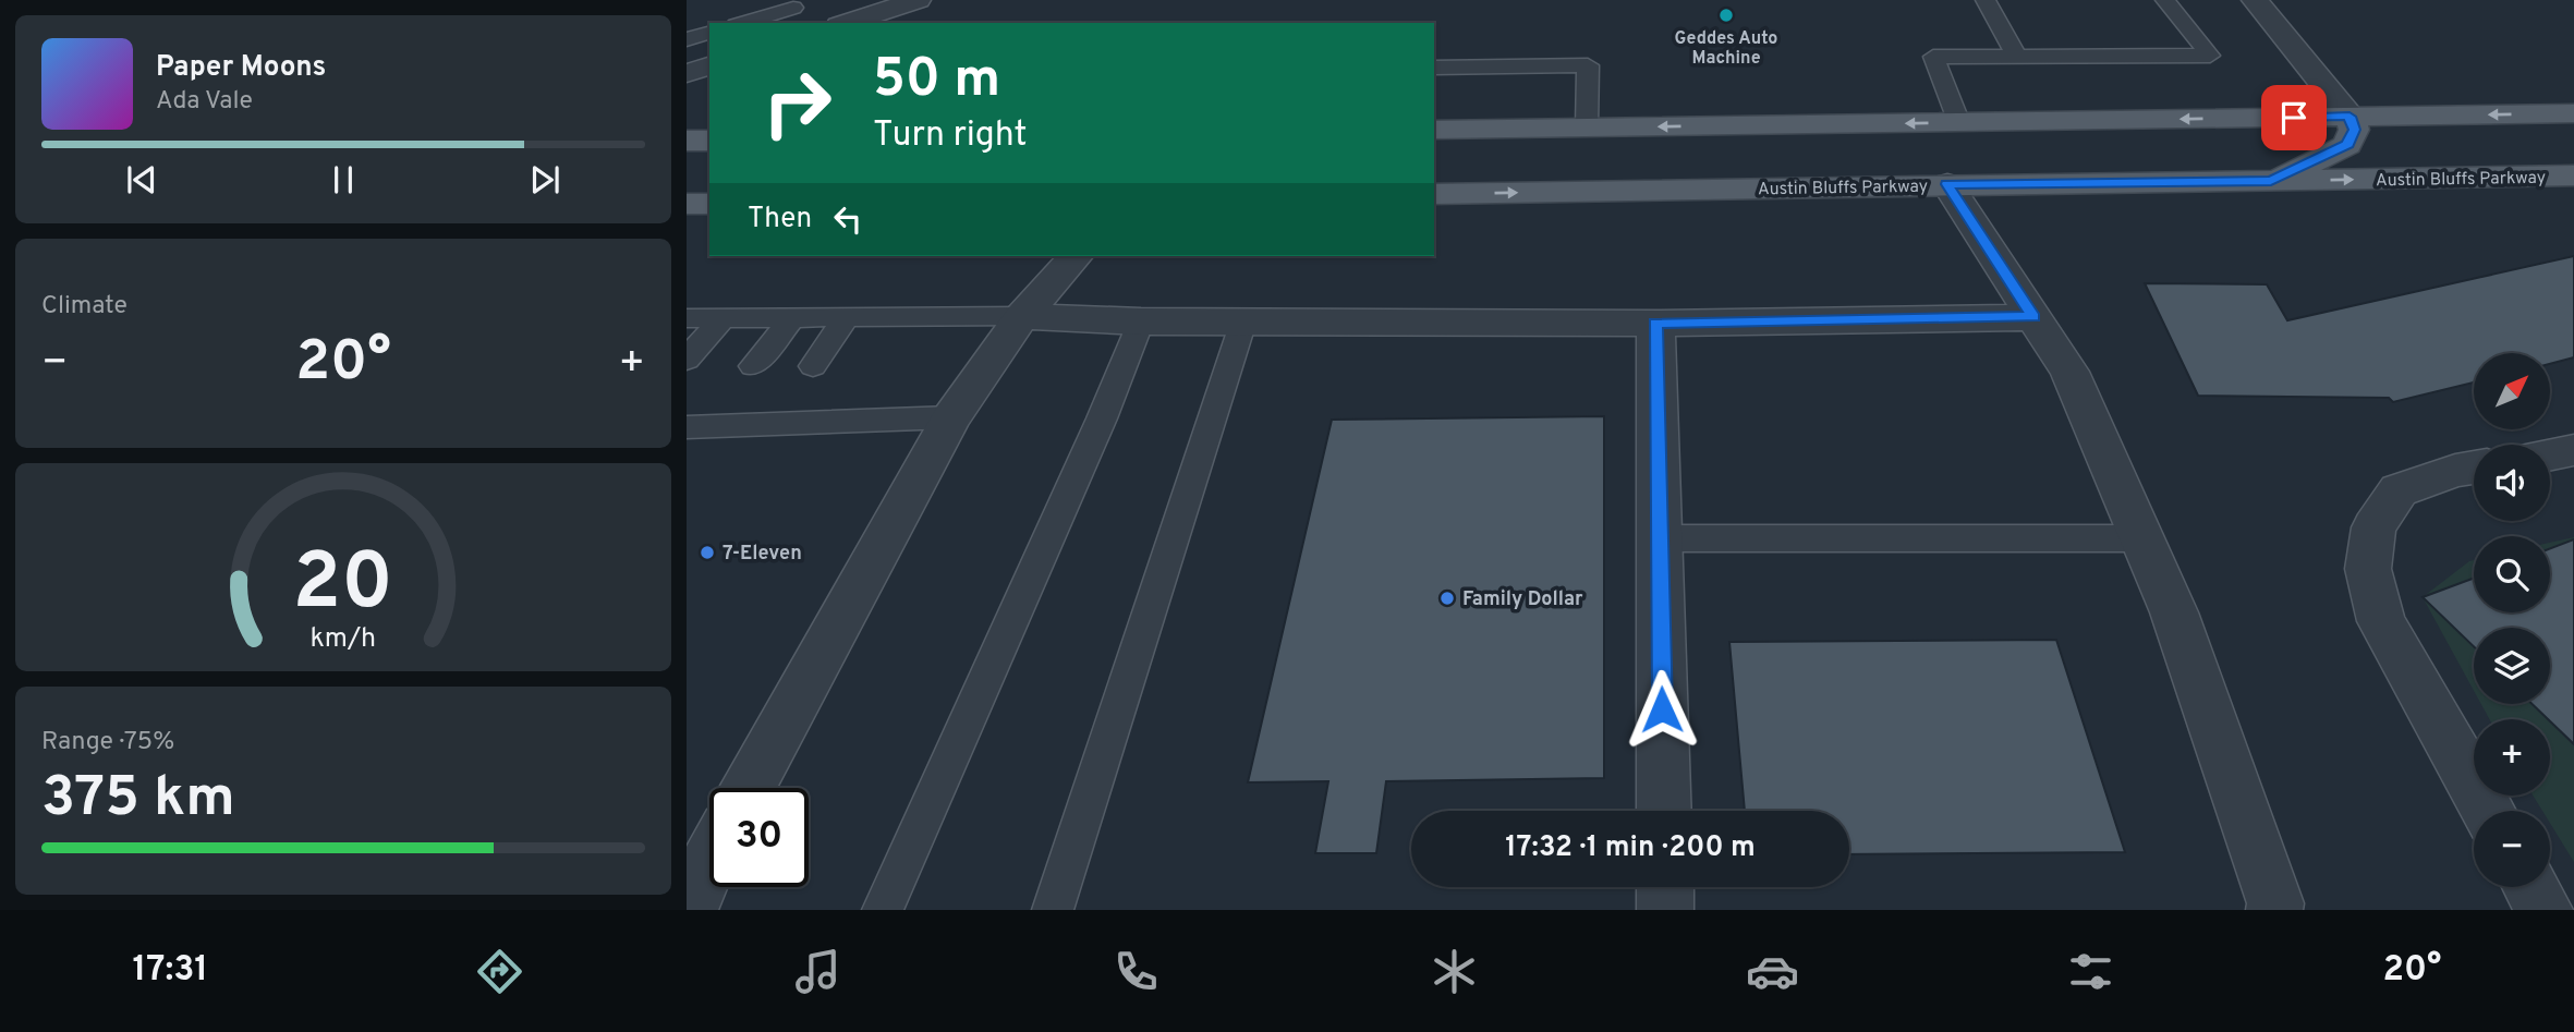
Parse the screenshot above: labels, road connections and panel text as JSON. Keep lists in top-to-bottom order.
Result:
{
  "streets": {
    "main road": ["Austin Bluffs Parkway"]
  },
  "places": ["Geddes Auto Machine", "7-Eleven", "Family Dollar"],
  "north": "top right",
  "page": {
    "turn": ["50 m", "Turn right"],
    "song": ["Paper Moons", "Ada Vale"],
    "then": "Then",
    "tile": [
      "Climate",
      ["Range · 75%", "375 km"]
    ],
    "heat": ["−", "20°", "+"],
    "map_buttons": ["+", "−"],
    "limit": "30",
    "trip": "17:32 · 1 min · 200 m",
    "tabs": ["17:31", "20°"],
    "gauge": ["20", "km/h"]
  }
}
